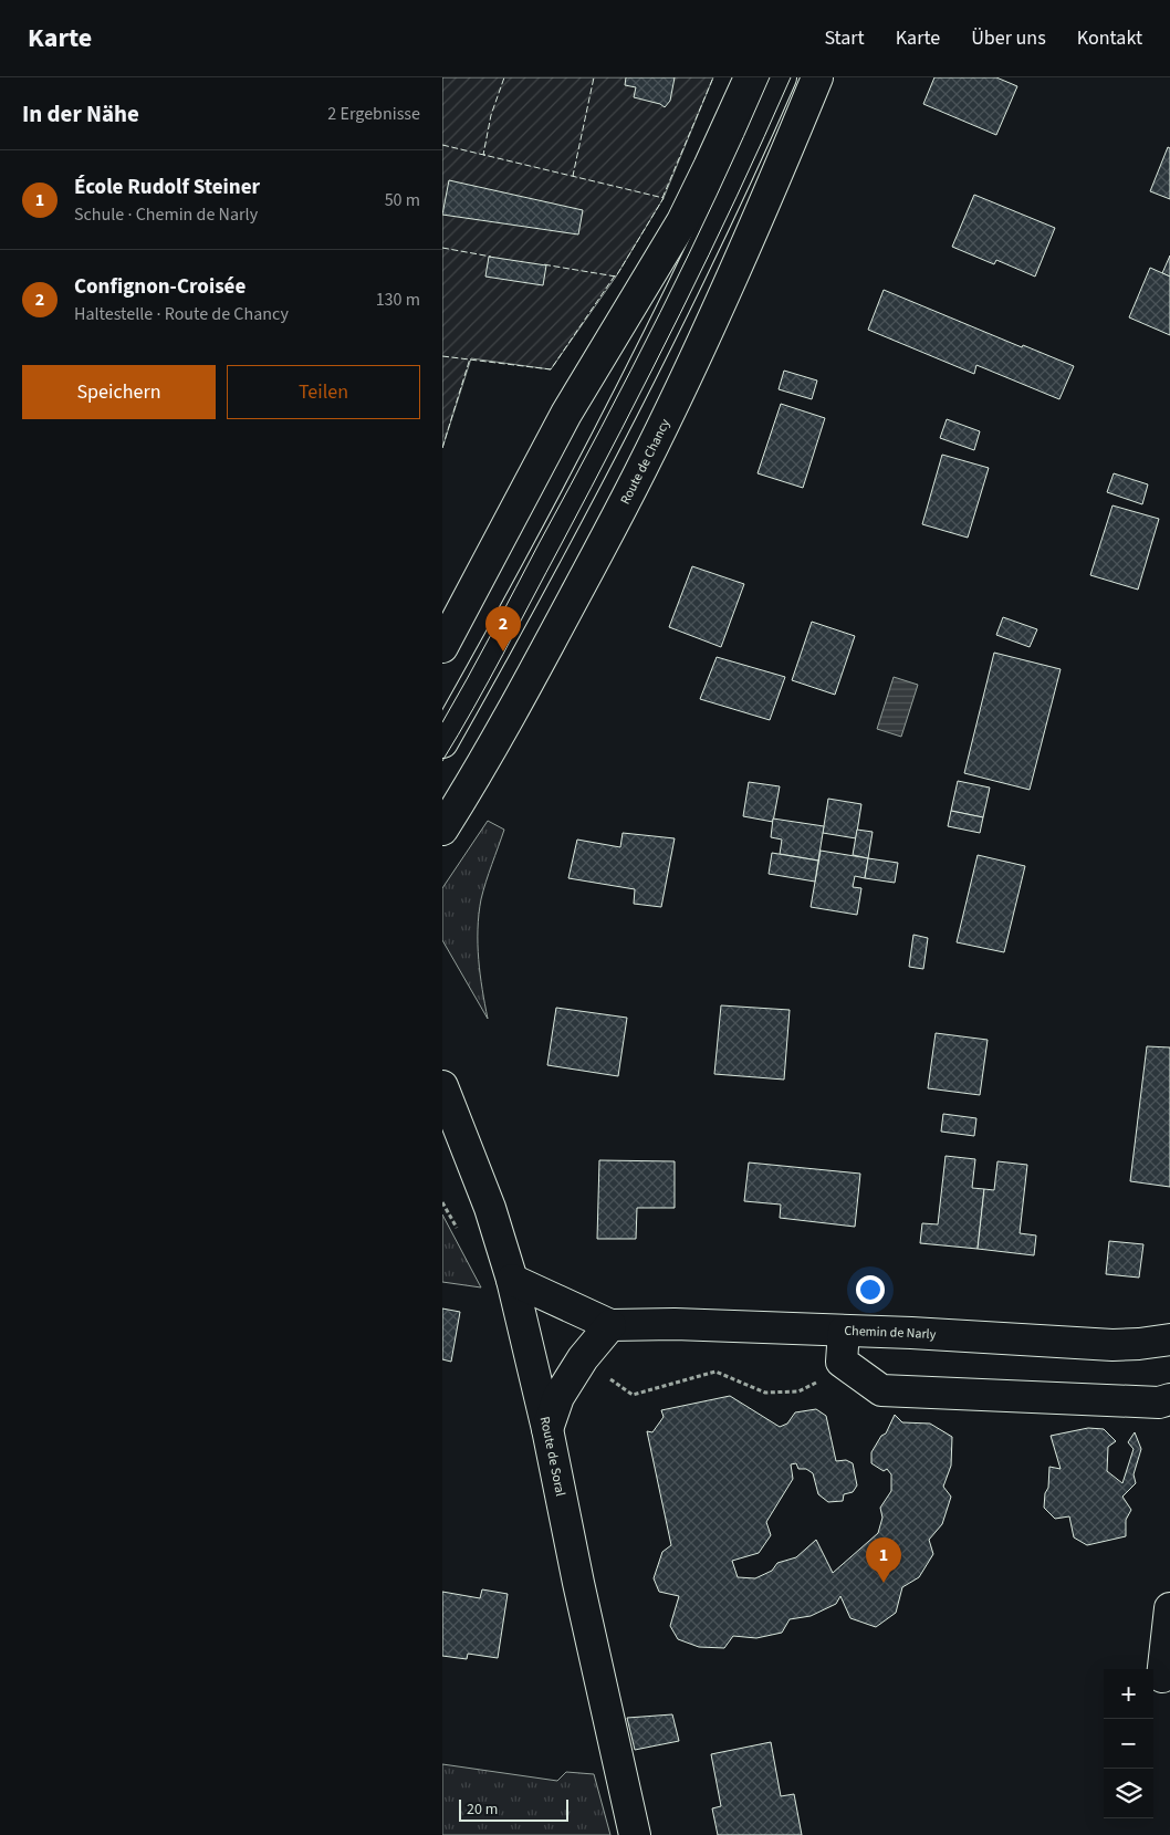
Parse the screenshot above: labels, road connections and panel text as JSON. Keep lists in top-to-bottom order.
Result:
{
  "streets": {
    "street": ["Route de Chancy", "Chemin de Narly", "Route de Soral"]
  },
  "crossings": [
    ["Chemin de Narly", "Route de Soral"]
  ],
  "scale_bar": "20 m",
  "page": {
    "header": "Karte",
    "nav": [
      "Start",
      "Karte",
      "Über uns",
      "Kontakt"
    ],
    "heading": ["In der Nähe", "2 Ergebnisse"],
    "list": [
      {
        "mark": "1",
        "name": "École Rudolf Steiner",
        "note": "Schule · Chemin de Narly",
        "value": "50 m"
      },
      {
        "mark": "2",
        "name": "Confignon-Croisée",
        "note": "Haltestelle · Route de Chancy",
        "value": "130 m"
      }
    ],
    "buttons": ["Speichern", "Teilen"],
    "pins": ["2", "1"],
    "map_buttons": ["+", "−"],
    "scale": "20 m"
  }
}
